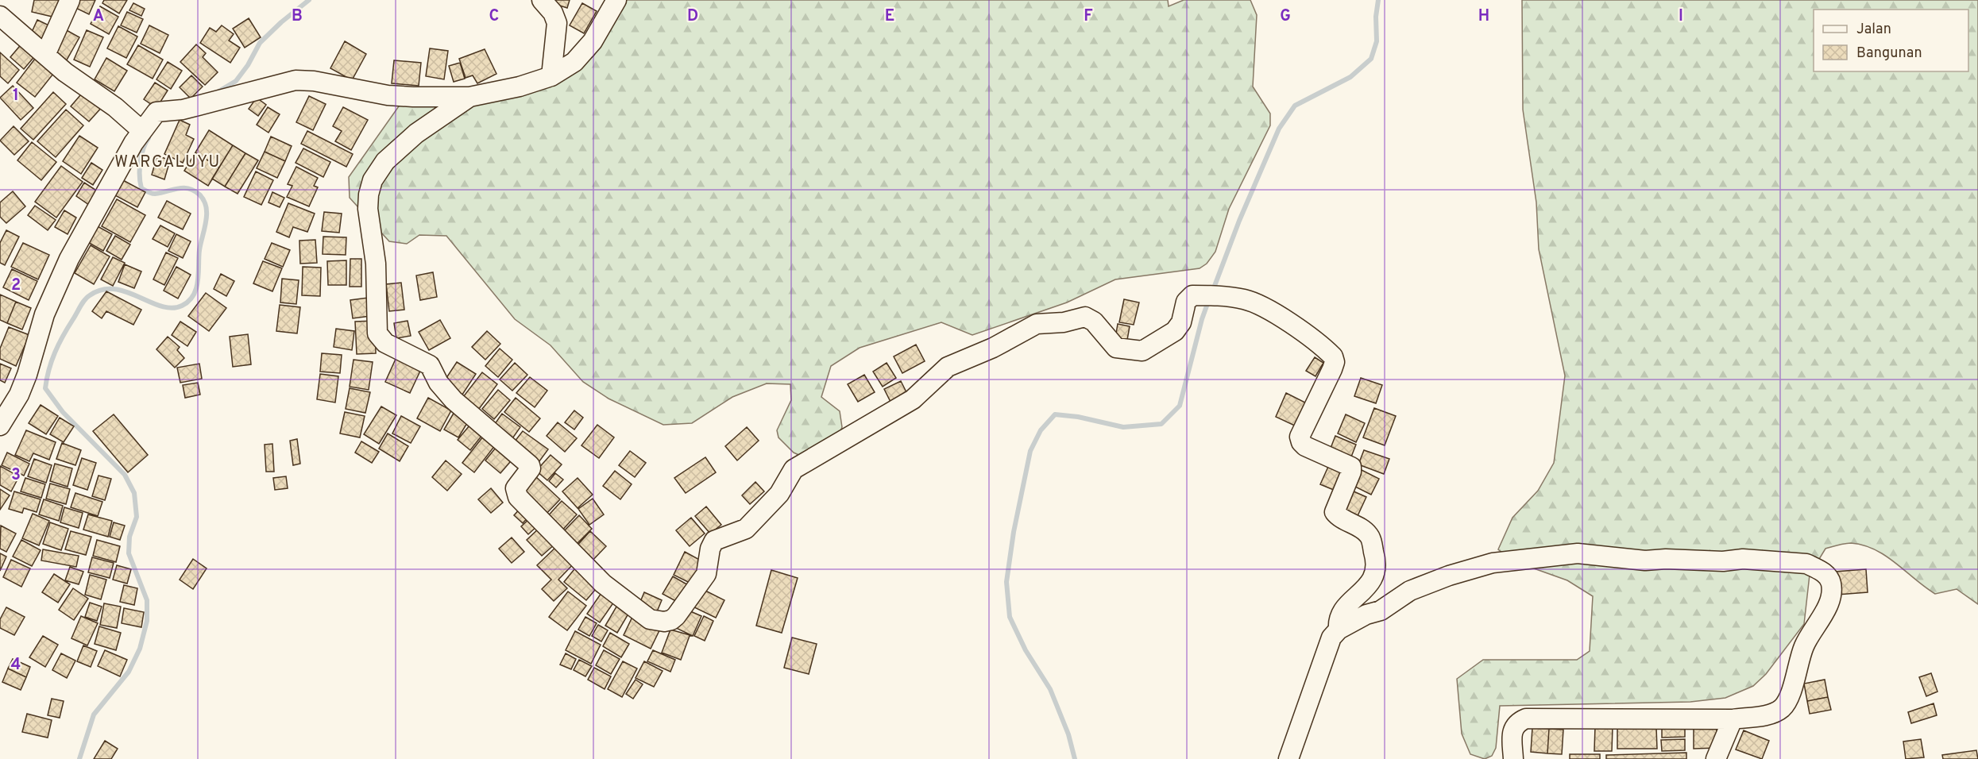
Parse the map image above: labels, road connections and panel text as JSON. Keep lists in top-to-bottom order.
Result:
{
  "districts": ["WARGALUYU"],
  "legend": ["Jalan", "Bangunan"],
  "grid": {
    "columns": [
      "A",
      "B",
      "C",
      "D",
      "E",
      "F",
      "G",
      "H",
      "I"
    ],
    "rows": [
      "1",
      "2",
      "3",
      "4"
    ]
  }
}
